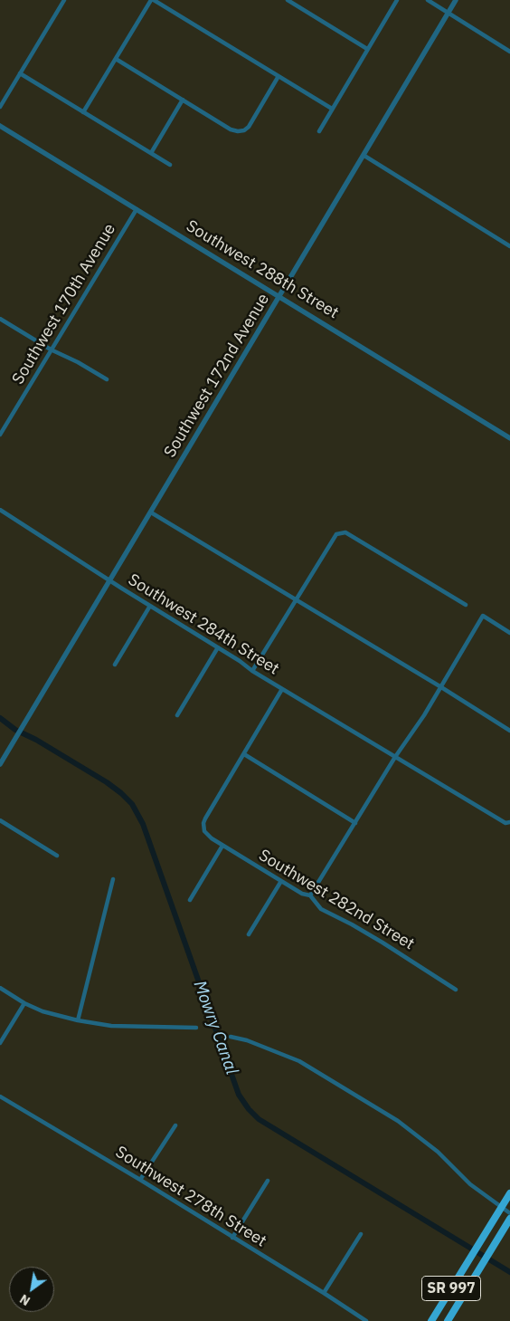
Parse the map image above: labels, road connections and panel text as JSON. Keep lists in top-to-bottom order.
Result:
{
  "streets": {
    "highway": ["SR 997"],
    "street": [
      "Southwest 288th Street",
      "Southwest 170th Avenue",
      "Southwest 172nd Avenue",
      "Southwest 284th Street",
      "Southwest 282nd Street",
      "Southwest 278th Street"
    ]
  },
  "crossings": [
    ["Southwest 288th Street", "Southwest 170th Avenue"],
    ["Southwest 288th Street", "Southwest 172nd Avenue"],
    ["Southwest 172nd Avenue", "Southwest 284th Street"]
  ],
  "water": ["Mowry Canal"],
  "north": "bottom left"
}
